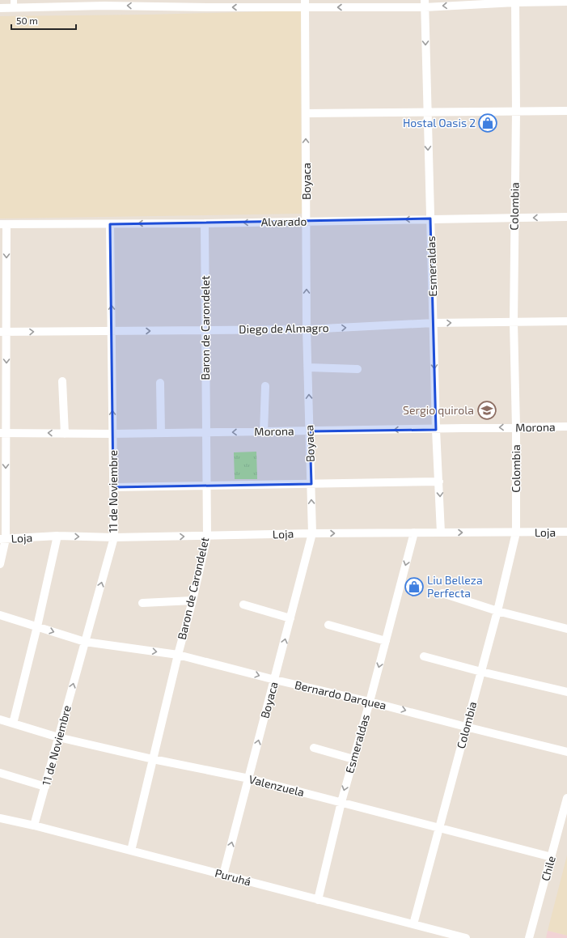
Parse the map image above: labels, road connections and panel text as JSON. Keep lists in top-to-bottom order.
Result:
{
  "streets": {
    "street": [
      "Boyaca",
      "Colombia",
      "Alvarado",
      "Esmeraldas",
      "Baron de Carondelet",
      "Diego de Almagro",
      "Morona",
      "11 de Noviembre",
      "Loja",
      "Bernardo Darquea",
      "Valenzuela",
      "Chile",
      "Puruhá"
    ]
  },
  "crossings": [
    ["Boyaca", "Alvarado"],
    ["Boyaca", "Diego de Almagro"],
    ["Boyaca", "Morona"],
    ["Boyaca", "Loja"],
    ["Boyaca", "Bernardo Darquea"],
    ["Boyaca", "Valenzuela"],
    ["Boyaca", "Puruhá"],
    ["Colombia", "Alvarado"],
    ["Colombia", "Diego de Almagro"],
    ["Colombia", "Morona"],
    ["Colombia", "Loja"],
    ["Colombia", "Bernardo Darquea"],
    ["Colombia", "Valenzuela"],
    ["Colombia", "Puruhá"],
    ["Alvarado", "Esmeraldas"],
    ["Alvarado", "Baron de Carondelet"],
    ["Alvarado", "11 de Noviembre"],
    ["Esmeraldas", "Diego de Almagro"],
    ["Esmeraldas", "Morona"],
    ["Esmeraldas", "Loja"],
    ["Esmeraldas", "Bernardo Darquea"],
    ["Esmeraldas", "Valenzuela"],
    ["Esmeraldas", "Puruhá"],
    ["Baron de Carondelet", "Diego de Almagro"],
    ["Baron de Carondelet", "Morona"],
    ["Baron de Carondelet", "Loja"],
    ["Baron de Carondelet", "Bernardo Darquea"],
    ["Baron de Carondelet", "Valenzuela"],
    ["Baron de Carondelet", "Puruhá"],
    ["Diego de Almagro", "11 de Noviembre"],
    ["Morona", "11 de Noviembre"],
    ["11 de Noviembre", "Loja"],
    ["11 de Noviembre", "Bernardo Darquea"],
    ["11 de Noviembre", "Valenzuela"],
    ["11 de Noviembre", "Puruhá"],
    ["Valenzuela", "Chile"]
  ],
  "one_way": [
    "Boyaca",
    "Alvarado",
    "Esmeraldas",
    "Diego de Almagro"
  ],
  "places": {
    "shop": ["Hostal Oasis 2", "Liu Belleza Perfecta"],
    "school or university": ["Sergio quirola"]
  },
  "scale_bar": "50 m"
}
